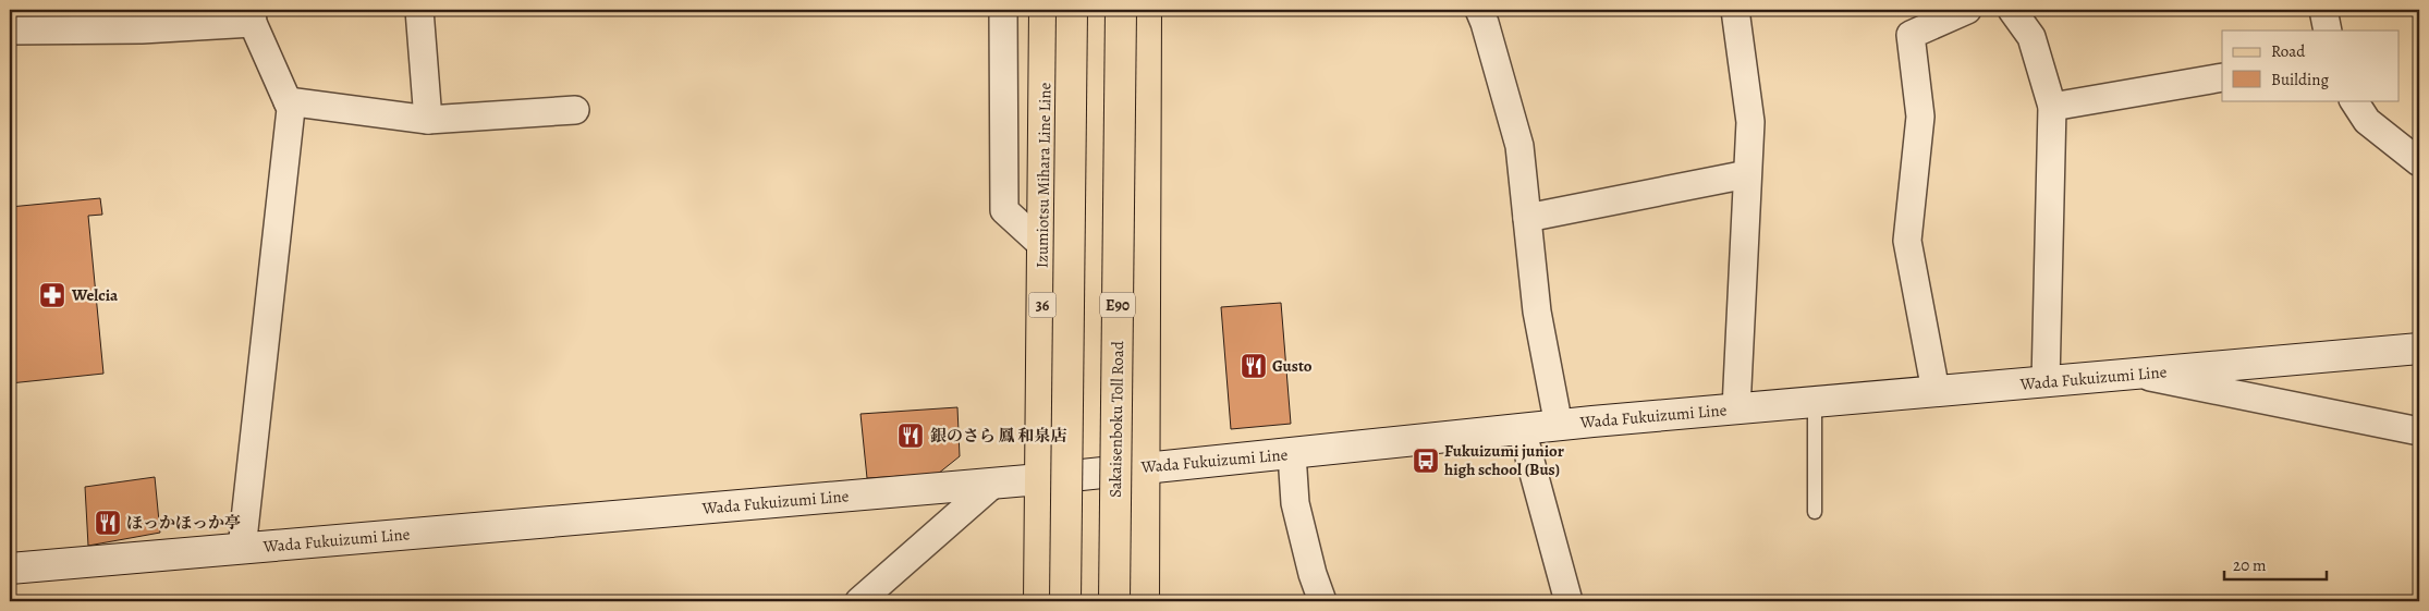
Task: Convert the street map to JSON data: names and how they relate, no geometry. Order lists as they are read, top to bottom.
{
  "streets": {
    "main road": [
      "Izumiotsu Mihara Line Line",
      "36",
      "E90",
      "Wada Fukuizumi Line",
      "Sakaisenboku Toll Road"
    ]
  },
  "crossings": [
    ["Izumiotsu Mihara Line Line", "Wada Fukuizumi Line"]
  ],
  "places": {
    "pharmacy": ["Welcia"],
    "restaurant": ["Gusto", "銀のさら 鳳 和泉店", "ほっかほっか亭"],
    "bus stop": ["Fukuizumi junior high school (Bus)"]
  },
  "legend": ["Road", "Building"],
  "scale_bar": "20 m"
}
